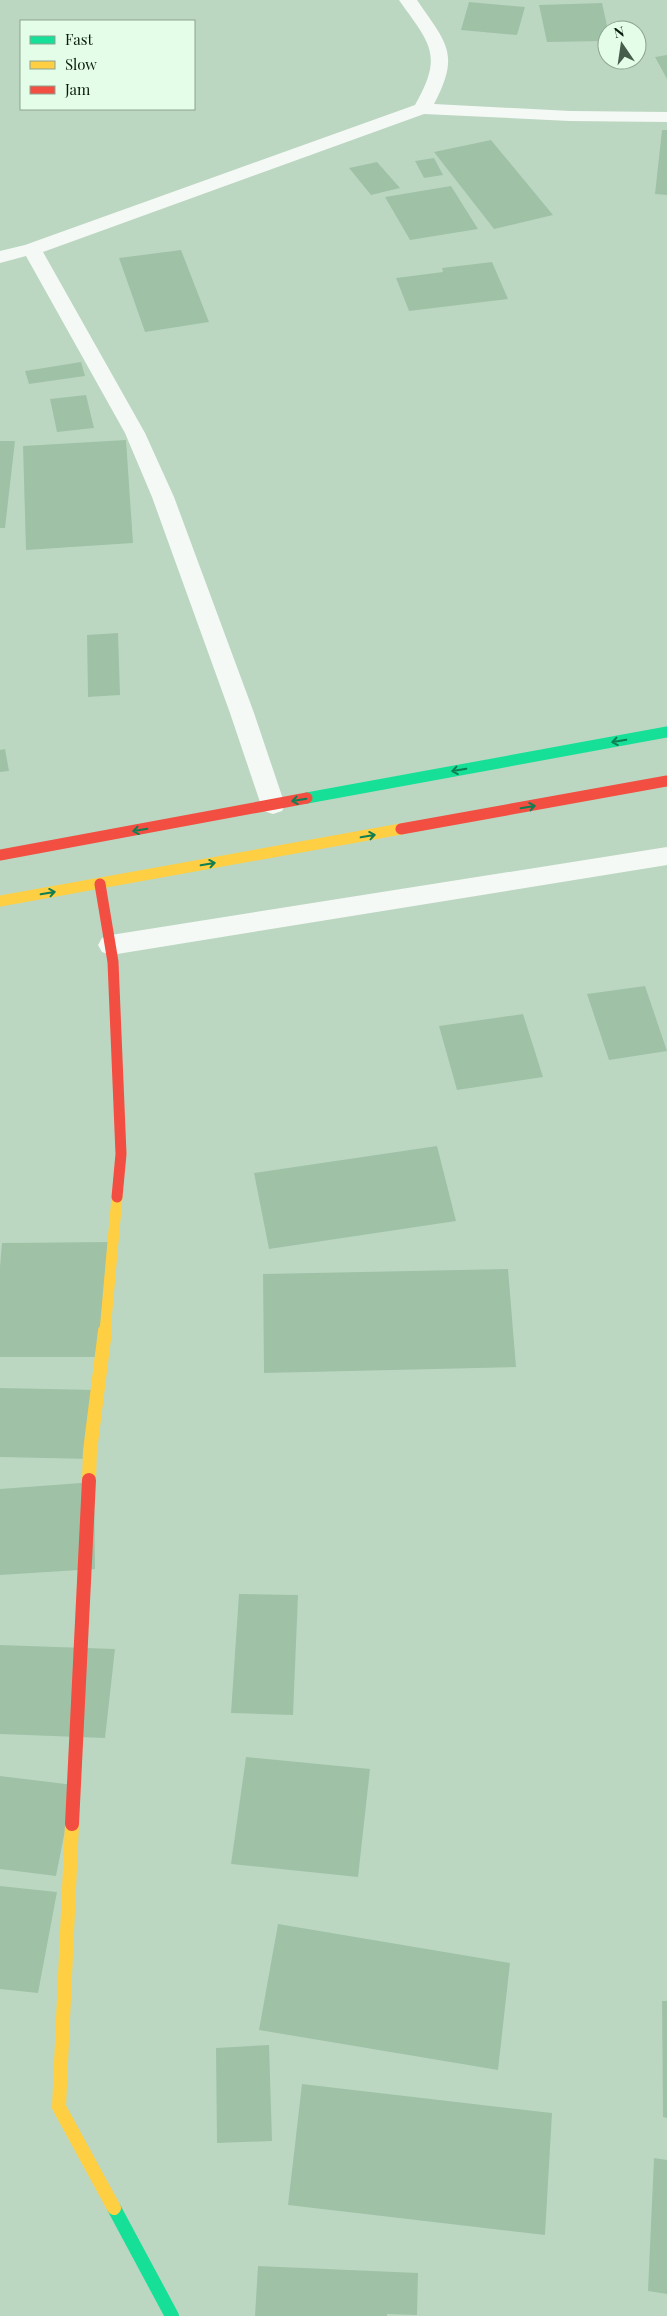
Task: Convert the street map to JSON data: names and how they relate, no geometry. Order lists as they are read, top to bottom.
{
  "legend": ["Fast", "Slow", "Jam"],
  "north": "top"
}
